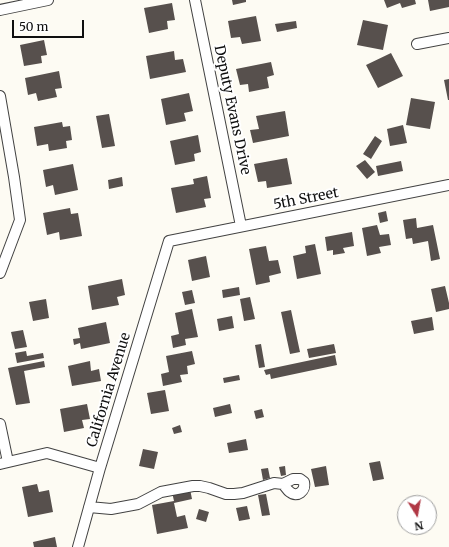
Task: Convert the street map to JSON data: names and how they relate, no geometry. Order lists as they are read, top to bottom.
{
  "streets": {
    "street": ["Deputy Evans Drive", "5th Street", "California Avenue"]
  },
  "crossings": [
    ["Deputy Evans Drive", "5th Street"],
    ["5th Street", "California Avenue"]
  ],
  "scale_bar": "50 m",
  "north": "bottom"
}
